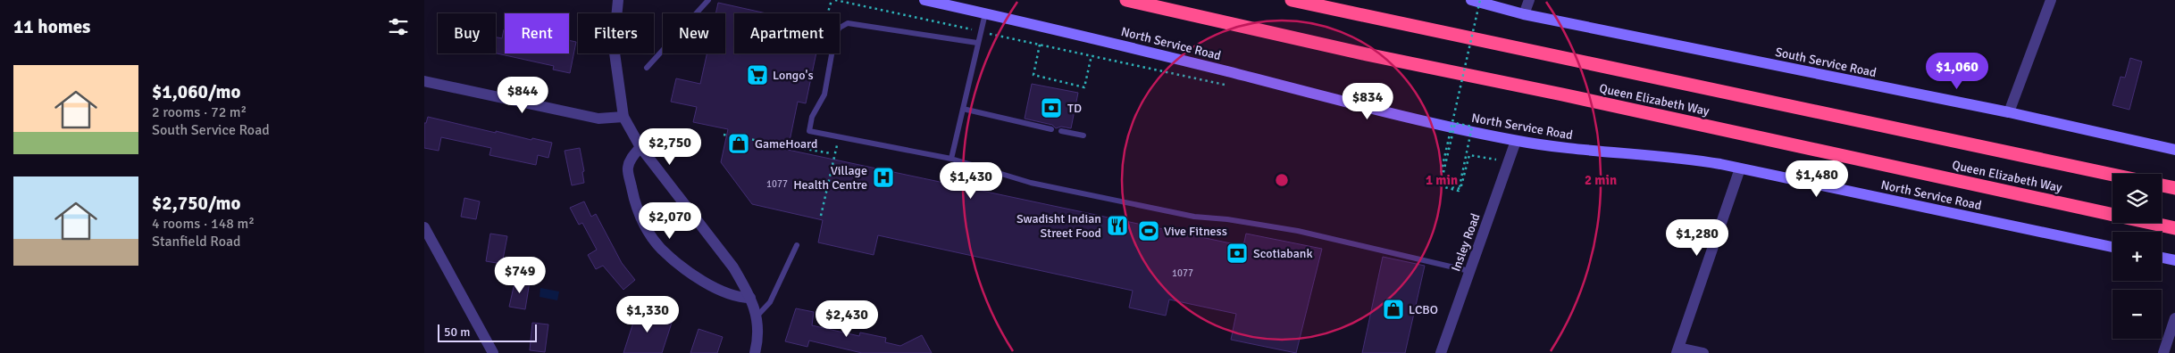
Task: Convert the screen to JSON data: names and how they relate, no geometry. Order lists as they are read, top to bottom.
{
  "streets": {
    "highway": ["Queen Elizabeth Way"],
    "main road": ["North Service Road", "South Service Road"],
    "street": ["Insley Road"]
  },
  "crossings": [
    ["North Service Road", "Insley Road"]
  ],
  "places": {
    "supermarket": ["Longo's"],
    "bank": ["TD", "Scotiabank"],
    "shop": ["GameHoard", "LCBO"],
    "hospital": ["Village Health Centre"],
    "restaurant": ["Swadisht Indian Street Food"],
    "sports": ["Vive Fitness"]
  },
  "house_numbers": ["1077", "1077"],
  "scale_bar": "50 m",
  "page": {
    "heading": "11 homes",
    "chip": [
      "Buy",
      "Rent",
      "Filters",
      "New",
      "Apartment"
    ],
    "price": [
      "$1,060",
      "$844",
      "$834",
      "$2,750",
      "$1,480",
      "$1,430",
      "$2,070",
      "$1,280",
      "$749",
      "$1,330",
      "$2,430"
    ],
    "list": [
      {
        "name": "$1,060/mo",
        "note": "2 rooms · 72 m² · South Service Road"
      },
      {
        "name": "$2,750/mo",
        "note": "4 rooms · 148 m² · Stanfield Road"
      }
    ],
    "map_buttons": ["+", "−"],
    "scale": "50 m"
  },
  "rings": ["1 min", "2 min"]
}
